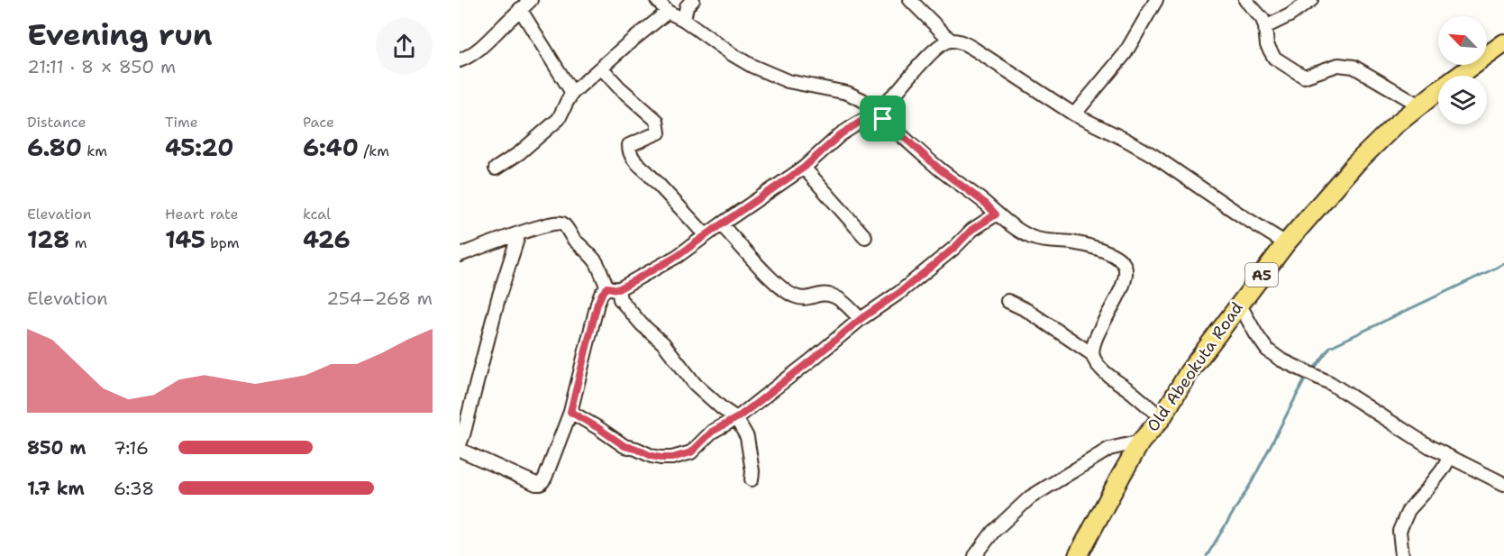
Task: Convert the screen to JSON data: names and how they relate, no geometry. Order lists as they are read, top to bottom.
{
  "streets": {
    "highway": ["A5", "Old Abeokuta Road"]
  },
  "north": "top left",
  "page": {
    "heading": ["Evening run", "21:11 · 8 × 850 m"],
    "stats": [
      ["Distance", "6.80 km"],
      ["Time", "45:20"],
      ["Pace", "6:40 /km"],
      ["Elevation", "128 m"],
      ["Heart rate", "145 bpm"],
      ["kcal", "426"]
    ],
    "chart": ["Elevation", "254–268 m"],
    "list": [
      {
        "name": "850 m",
        "note": "7:16"
      },
      {
        "name": "1.7 km",
        "note": "6:38"
      }
    ]
  }
}
